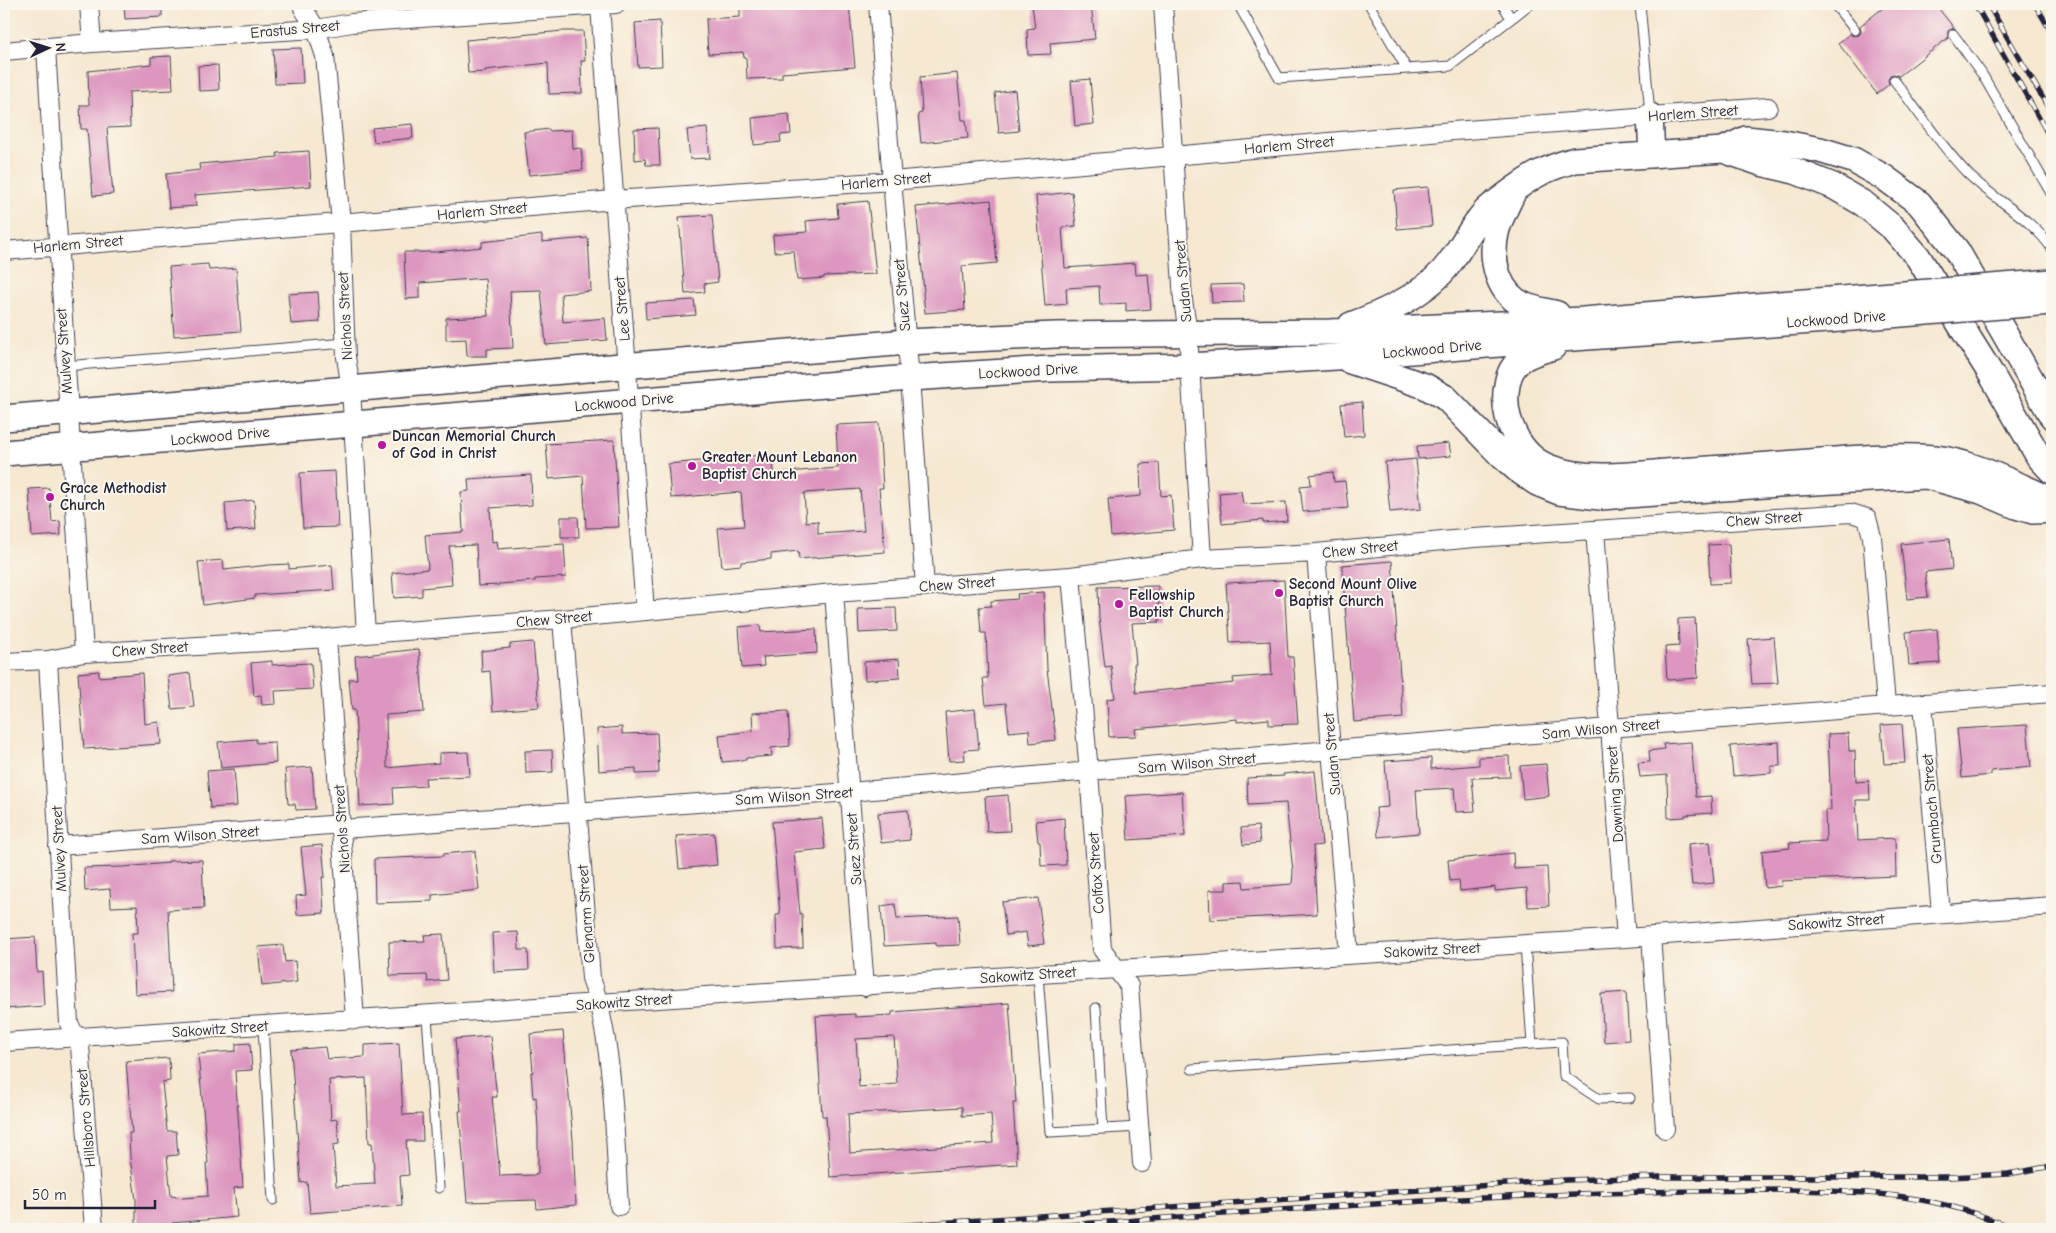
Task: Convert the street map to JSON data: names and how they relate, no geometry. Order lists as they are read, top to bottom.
{
  "streets": {
    "main road": ["Lockwood Drive"],
    "street": [
      "Erastus Street",
      "Harlem Street",
      "Sudan Street",
      "Suez Street",
      "Lee Street",
      "Nichols Street",
      "Mulvey Street",
      "Chew Street",
      "Sam Wilson Street",
      "Downing Street",
      "Grumbach Street",
      "Colfax Street",
      "Glenarm Street",
      "Sakowitz Street",
      "Hillsboro Street"
    ]
  },
  "crossings": [
    ["Erastus Street", "Lee Street"],
    ["Erastus Street", "Nichols Street"],
    ["Erastus Street", "Mulvey Street"],
    ["Harlem Street", "Sudan Street"],
    ["Harlem Street", "Suez Street"],
    ["Harlem Street", "Lee Street"],
    ["Harlem Street", "Nichols Street"],
    ["Harlem Street", "Mulvey Street"],
    ["Sudan Street", "Lockwood Drive"],
    ["Sudan Street", "Chew Street"],
    ["Sudan Street", "Sam Wilson Street"],
    ["Sudan Street", "Sakowitz Street"],
    ["Suez Street", "Lockwood Drive"],
    ["Suez Street", "Chew Street"],
    ["Suez Street", "Sam Wilson Street"],
    ["Suez Street", "Sakowitz Street"],
    ["Lee Street", "Lockwood Drive"],
    ["Lee Street", "Chew Street"],
    ["Nichols Street", "Lockwood Drive"],
    ["Nichols Street", "Chew Street"],
    ["Nichols Street", "Sam Wilson Street"],
    ["Nichols Street", "Sakowitz Street"],
    ["Lockwood Drive", "Mulvey Street"],
    ["Mulvey Street", "Chew Street"],
    ["Mulvey Street", "Sam Wilson Street"],
    ["Mulvey Street", "Sakowitz Street"],
    ["Mulvey Street", "Hillsboro Street"],
    ["Chew Street", "Sam Wilson Street"],
    ["Chew Street", "Downing Street"],
    ["Chew Street", "Colfax Street"],
    ["Chew Street", "Glenarm Street"],
    ["Sam Wilson Street", "Downing Street"],
    ["Sam Wilson Street", "Grumbach Street"],
    ["Sam Wilson Street", "Colfax Street"],
    ["Sam Wilson Street", "Glenarm Street"],
    ["Downing Street", "Sakowitz Street"],
    ["Grumbach Street", "Sakowitz Street"],
    ["Colfax Street", "Sakowitz Street"],
    ["Glenarm Street", "Sakowitz Street"],
    ["Sakowitz Street", "Hillsboro Street"]
  ],
  "places": [
    "Duncan Memorial Church of God in Christ",
    "Greater Mount Lebanon Baptist Church",
    "Grace Methodist Church",
    "Second Mount Olive Baptist Church",
    "Fellowship Baptist Church"
  ],
  "scale_bar": "50 m",
  "north": "right"
}
